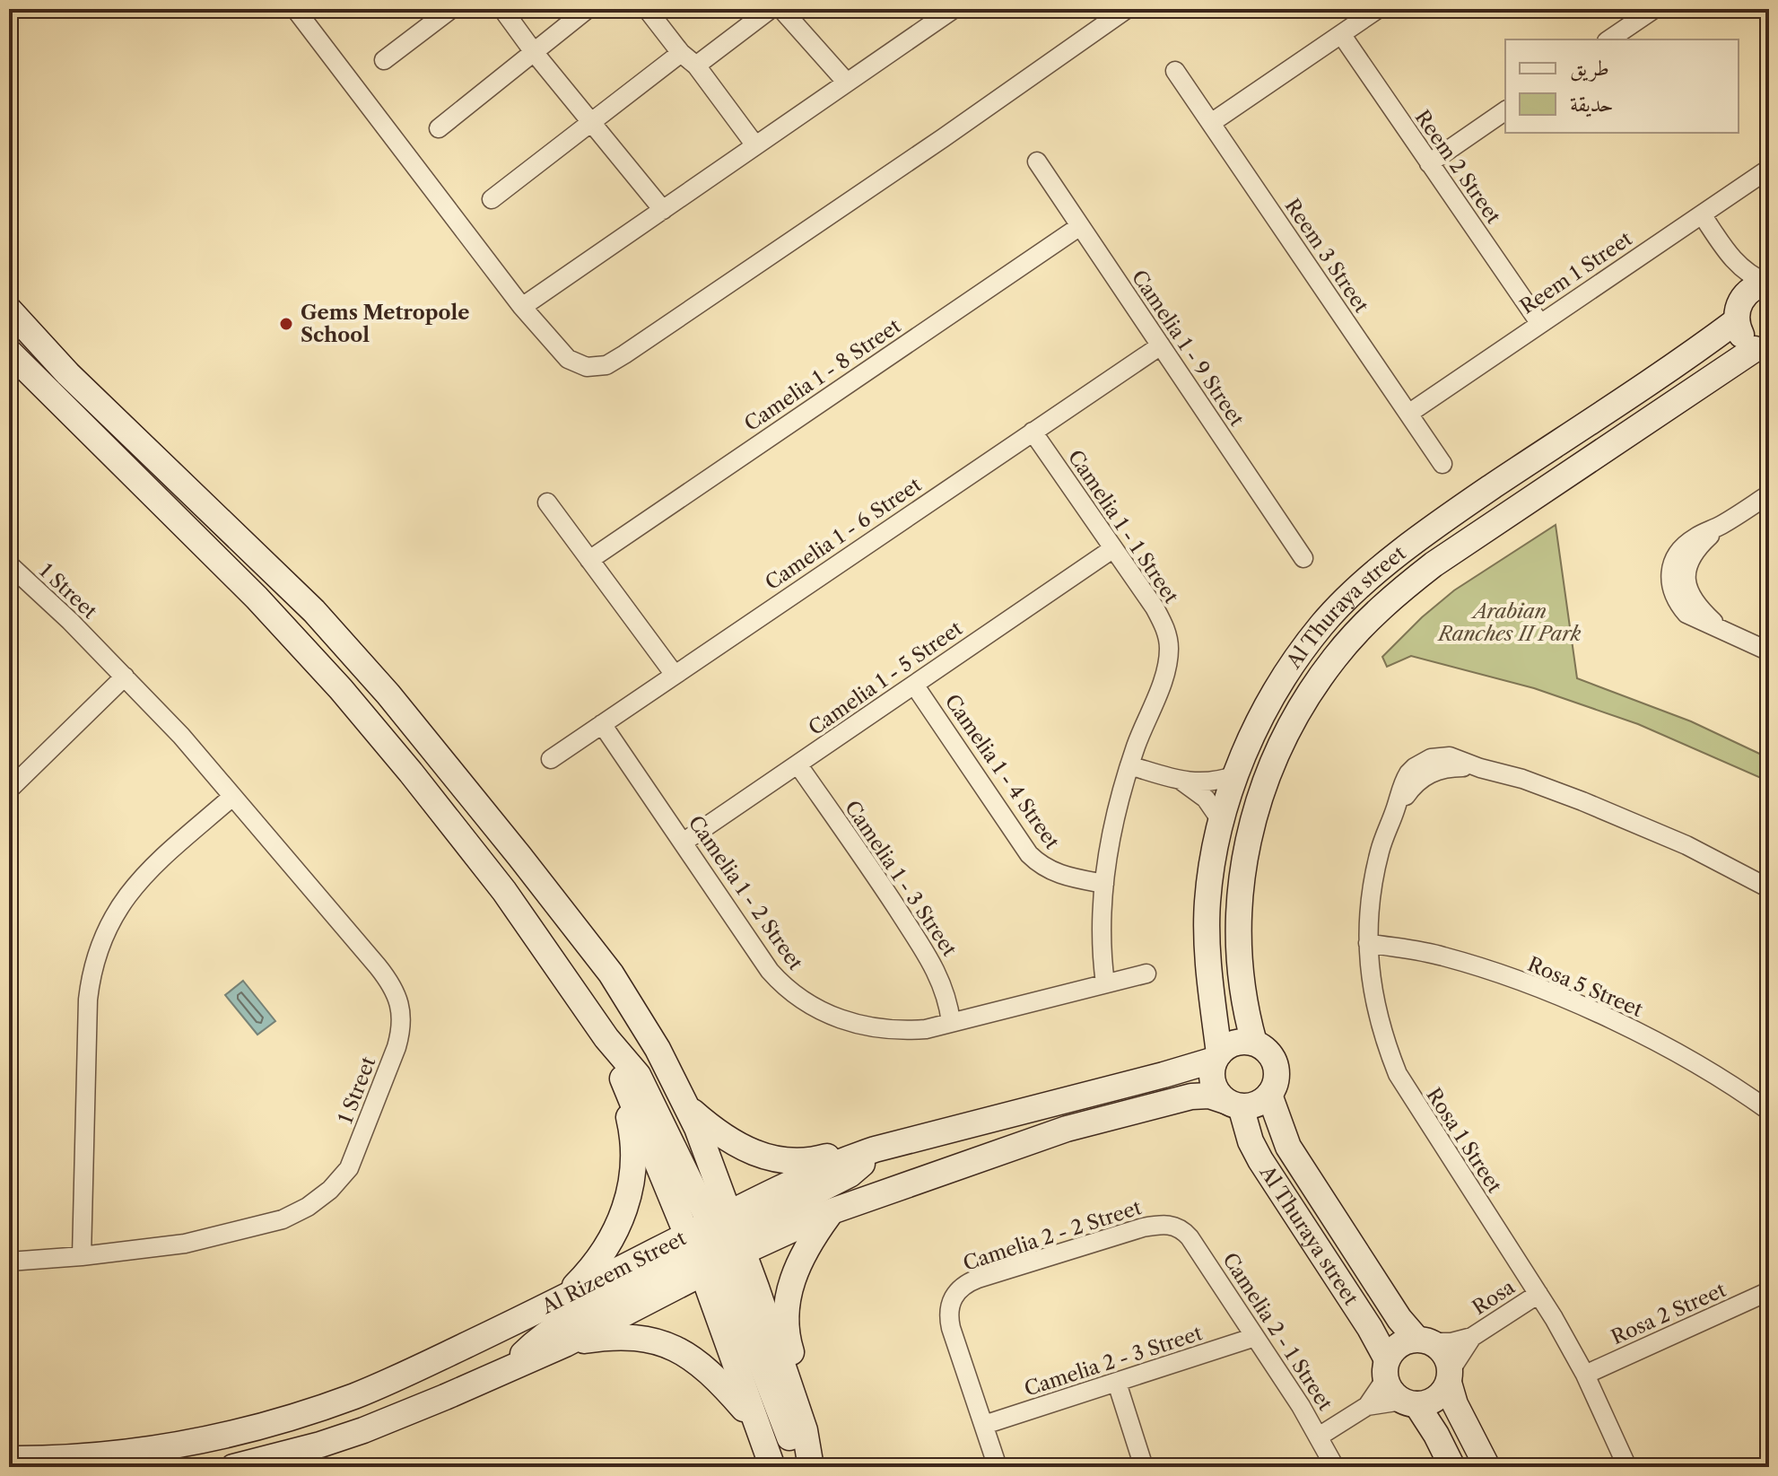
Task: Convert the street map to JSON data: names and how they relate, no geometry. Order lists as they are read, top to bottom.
{
  "streets": {
    "street": [
      "Reem 2 Street",
      "Reem 3 Street",
      "Reem 1 Street",
      "Camelia 1 - 9 Street",
      "Camelia 1 - 8 Street",
      "Camelia 1 - 1 Street",
      "Camelia 1 - 6 Street",
      "1 Street",
      "Al Thuraya street",
      "Camelia 1 - 5 Street",
      "Camelia 1 - 4 Street",
      "Camelia 1 - 3 Street",
      "Camelia 1 - 2 Street",
      "Rosa 5 Street",
      "Rosa 1 Street",
      "Camelia 2 - 2 Street",
      "Al Rizeem Street",
      "Rosa",
      "Rosa 2 Street",
      "Camelia 2 - 1 Street",
      "Camelia 2 - 3 Street"
    ]
  },
  "crossings": [
    ["Reem 2 Street", "Reem 1 Street"],
    ["Reem 3 Street", "Reem 1 Street"],
    ["Camelia 1 - 9 Street", "Camelia 1 - 8 Street"],
    ["Camelia 1 - 9 Street", "Camelia 1 - 6 Street"],
    ["Camelia 1 - 1 Street", "Camelia 1 - 6 Street"],
    ["Camelia 1 - 1 Street", "Camelia 1 - 5 Street"],
    ["Camelia 1 - 1 Street", "Camelia 1 - 4 Street"],
    ["Camelia 1 - 1 Street", "Camelia 1 - 2 Street"],
    ["Camelia 1 - 6 Street", "Camelia 1 - 2 Street"],
    ["Al Thuraya street", "Al Rizeem Street"],
    ["Al Thuraya street", "Rosa"],
    ["Camelia 1 - 5 Street", "Camelia 1 - 4 Street"],
    ["Camelia 1 - 5 Street", "Camelia 1 - 3 Street"],
    ["Camelia 1 - 5 Street", "Camelia 1 - 2 Street"],
    ["Camelia 1 - 3 Street", "Camelia 1 - 2 Street"],
    ["Rosa 5 Street", "Rosa 1 Street"],
    ["Rosa 1 Street", "Rosa"],
    ["Rosa 1 Street", "Rosa 2 Street"],
    ["Camelia 2 - 2 Street", "Camelia 2 - 1 Street"],
    ["Camelia 2 - 2 Street", "Camelia 2 - 3 Street"],
    ["Camelia 2 - 1 Street", "Camelia 2 - 3 Street"]
  ],
  "parks": ["Arabian Ranches II Park"],
  "places": ["Gems Metropole School"],
  "legend": ["طريق", "حديقة"]
}
